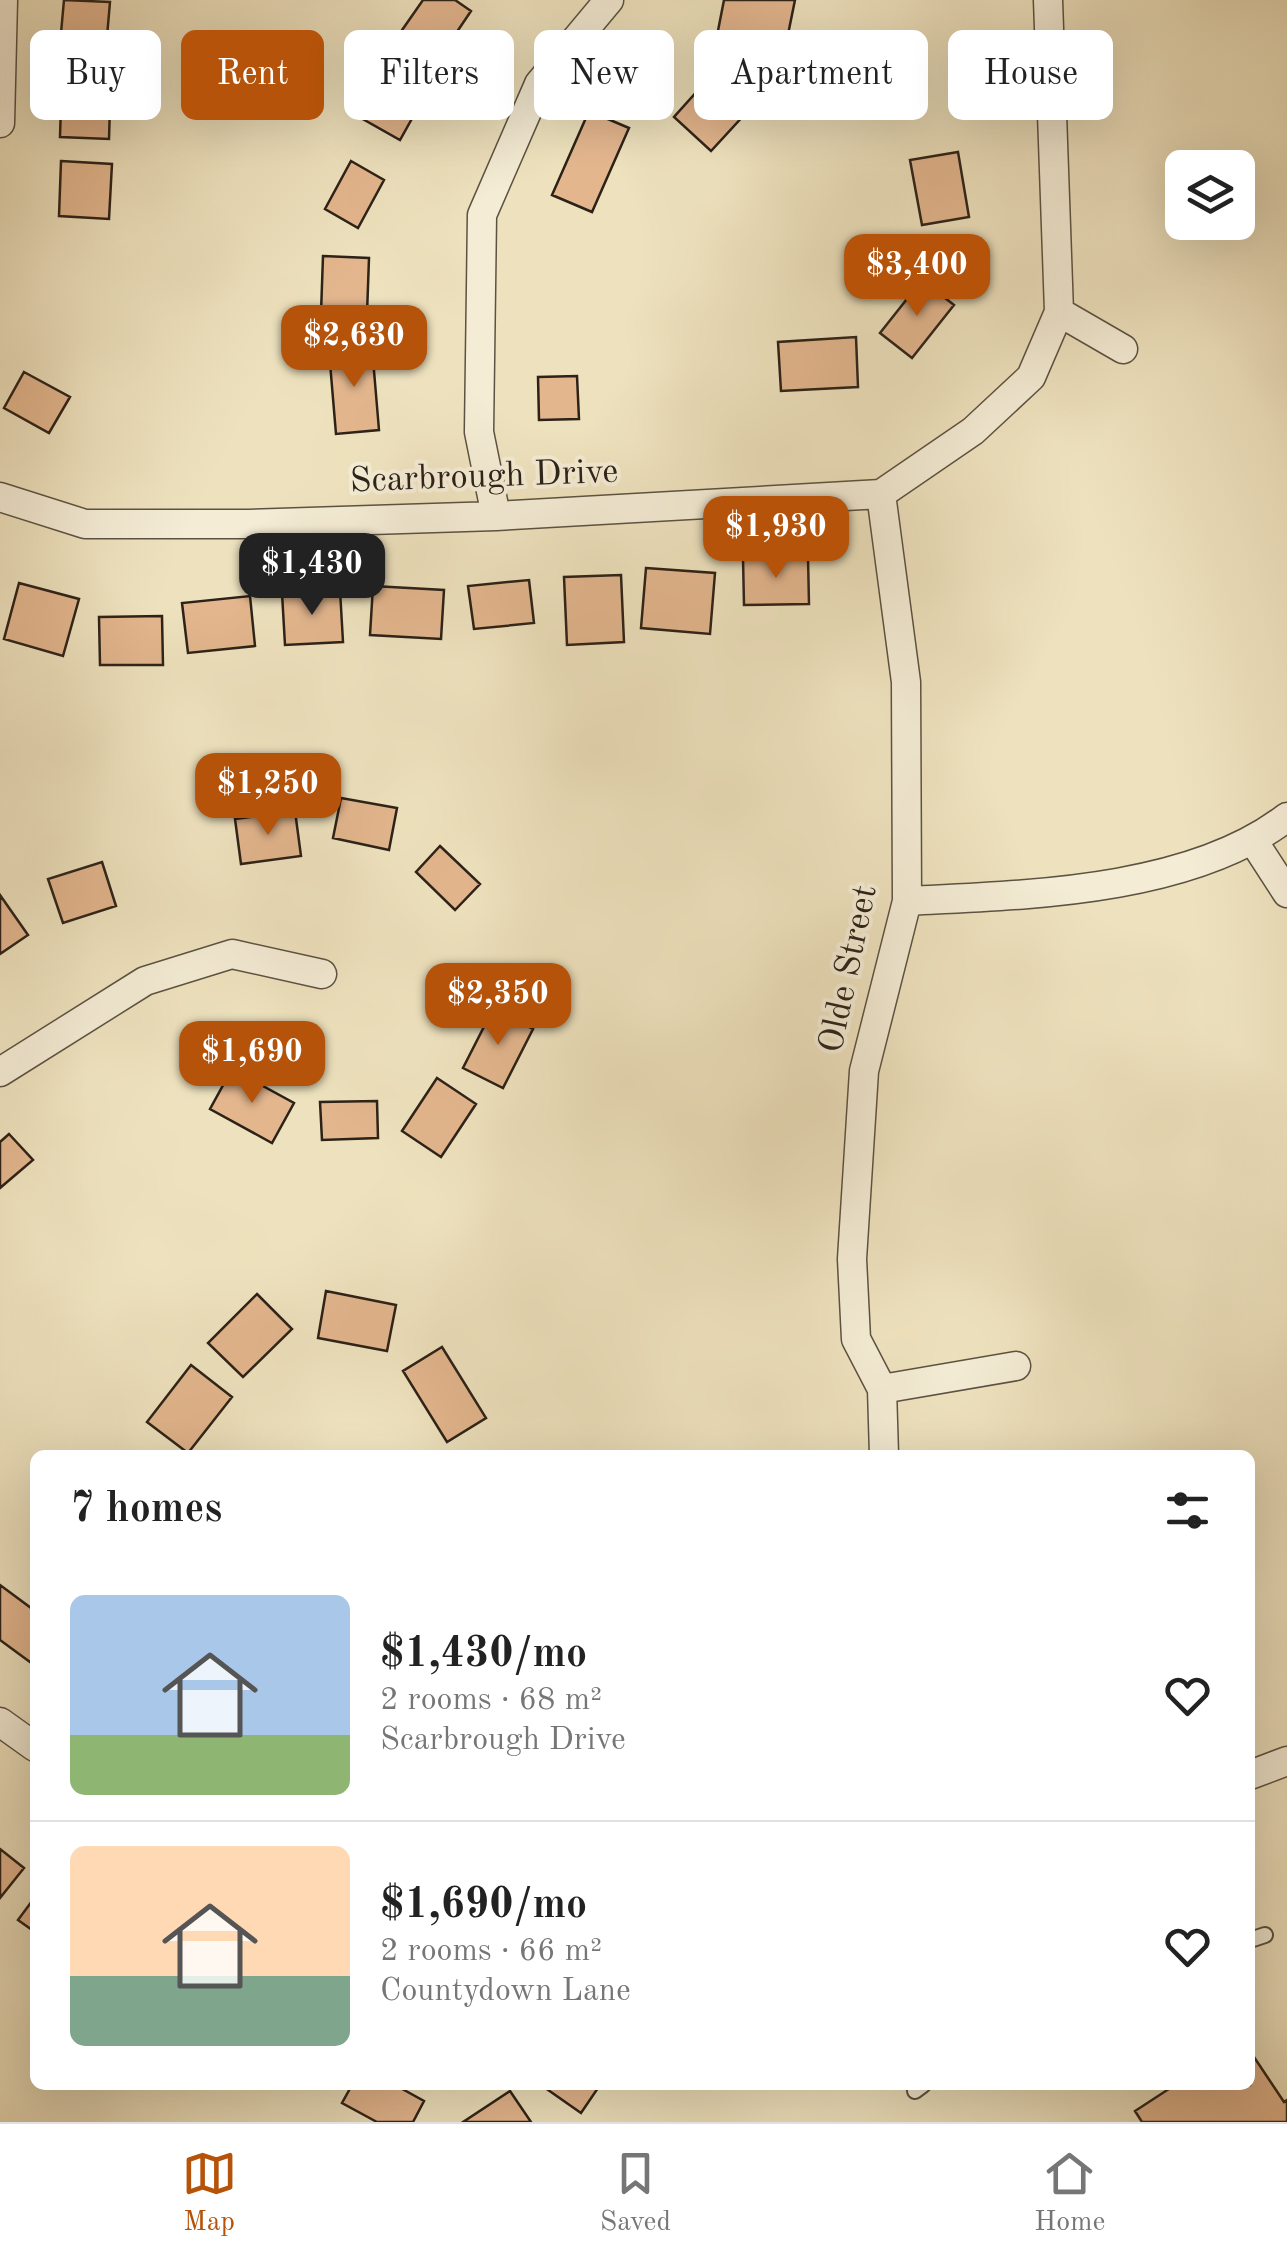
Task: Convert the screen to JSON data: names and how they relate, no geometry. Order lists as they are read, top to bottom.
{
  "streets": {
    "street": ["Scarbrough Drive", "Olde Street"]
  },
  "crossings": [
    ["Scarbrough Drive", "Olde Street"]
  ],
  "page": {
    "chip": [
      "Buy",
      "Rent",
      "Filters",
      "New",
      "Apartment",
      "House"
    ],
    "price": [
      "$3,400",
      "$2,630",
      "$1,930",
      "$1,430",
      "$1,250",
      "$2,350",
      "$1,690"
    ],
    "heading": "7 homes",
    "list": [
      {
        "name": "$1,430/mo",
        "note": "2 rooms · 68 m² · Scarbrough Drive"
      },
      {
        "name": "$1,690/mo",
        "note": "2 rooms · 66 m² · Countydown Lane"
      }
    ],
    "tabs": ["Map", "Saved", "Home"]
  }
}
